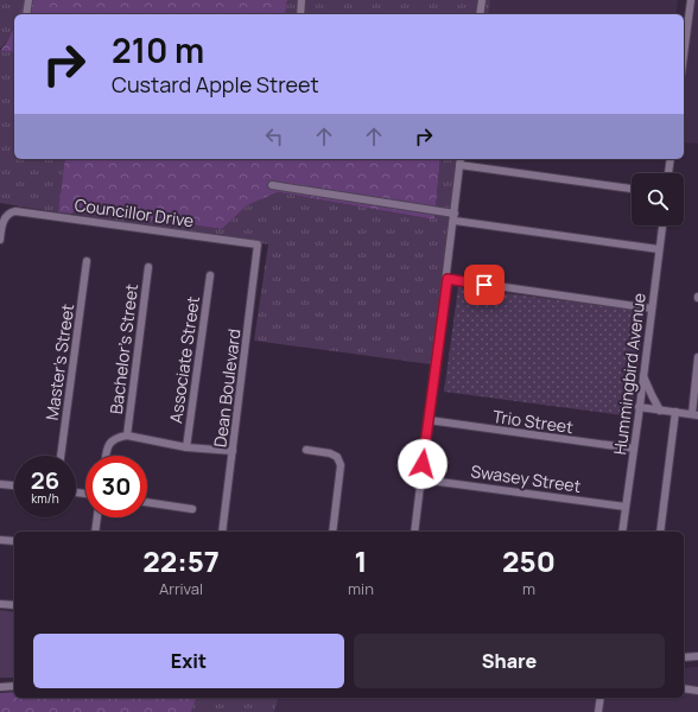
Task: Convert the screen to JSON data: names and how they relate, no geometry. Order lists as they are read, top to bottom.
{
  "streets": {
    "street": [
      "Councillor Drive",
      "Bachelor's Street",
      "Associate Street",
      "Master's Street",
      "Hummingbird Avenue",
      "Dean Boulevard",
      "Trio Street",
      "Swasey Street"
    ]
  },
  "crossings": [
    ["Councillor Drive", "Dean Boulevard"],
    ["Hummingbird Avenue", "Trio Street"],
    ["Hummingbird Avenue", "Swasey Street"]
  ],
  "page": {
    "turn": ["210 m", "Custard Apple Street"],
    "speed": "26 km/h",
    "limit": "30",
    "eta": [
      "22:57",
      "Arrival",
      "1",
      "min",
      "250",
      "m"
    ],
    "buttons": ["Exit", "Share"]
  }
}
